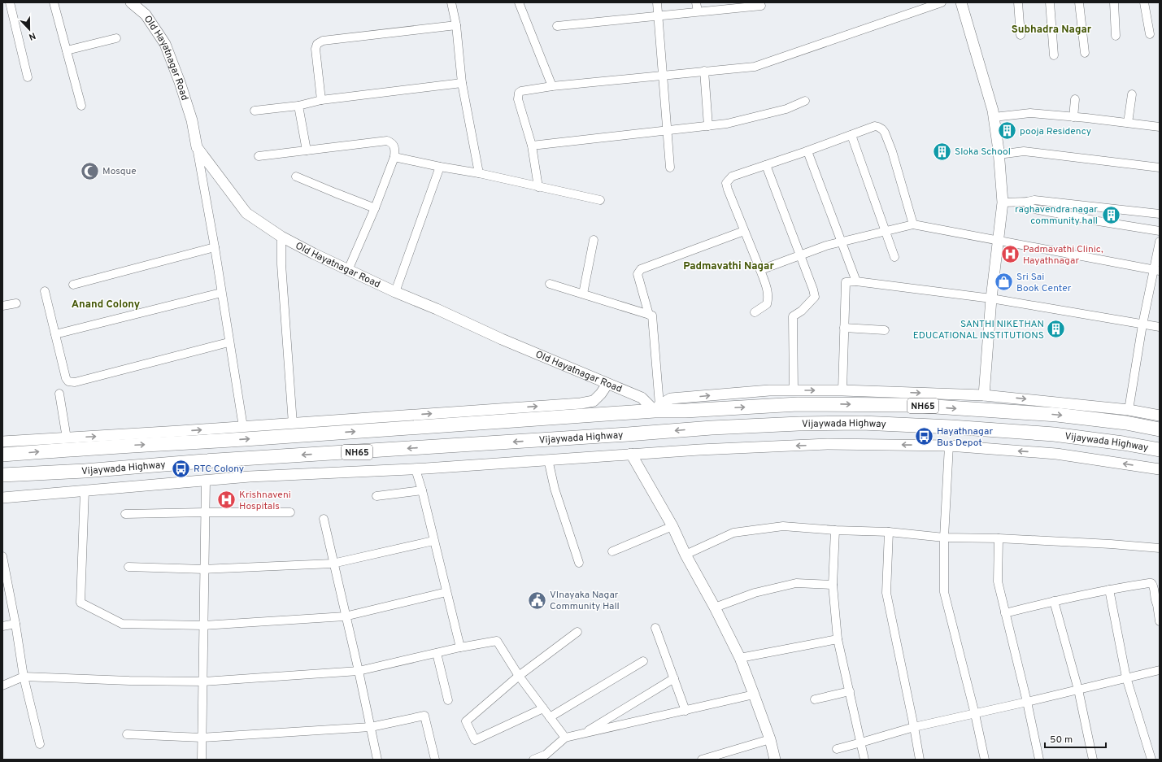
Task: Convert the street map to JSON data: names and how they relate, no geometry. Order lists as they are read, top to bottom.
{
  "streets": {
    "highway": ["NH65", "Vijaywada Highway"],
    "street": ["Old Hayatnagar Road"]
  },
  "crossings": [
    ["Old Hayatnagar Road", "Vijaywada Highway"]
  ],
  "districts": ["Subhadra Nagar", "Padmavathi Nagar", "Anand Colony"],
  "places": {
    "building": [
      "pooja Residency",
      "Sloka School",
      "raghavendra nagar community hall",
      "SANTHI NIKETHAN EDUCATIONAL INSTITUTIONS"
    ],
    "mosque": ["Mosque"],
    "hospital": ["Padmavathi Clinic, Hayathnagar", "Krishnaveni Hospitals"],
    "shop": ["Sri Sai Book Center"],
    "bus stop": ["Hayathnagar Bus Depot", "RTC Colony"],
    "public building": ["VInayaka Nagar Community Hall"]
  },
  "scale_bar": "50 m",
  "north": "bottom"
}
